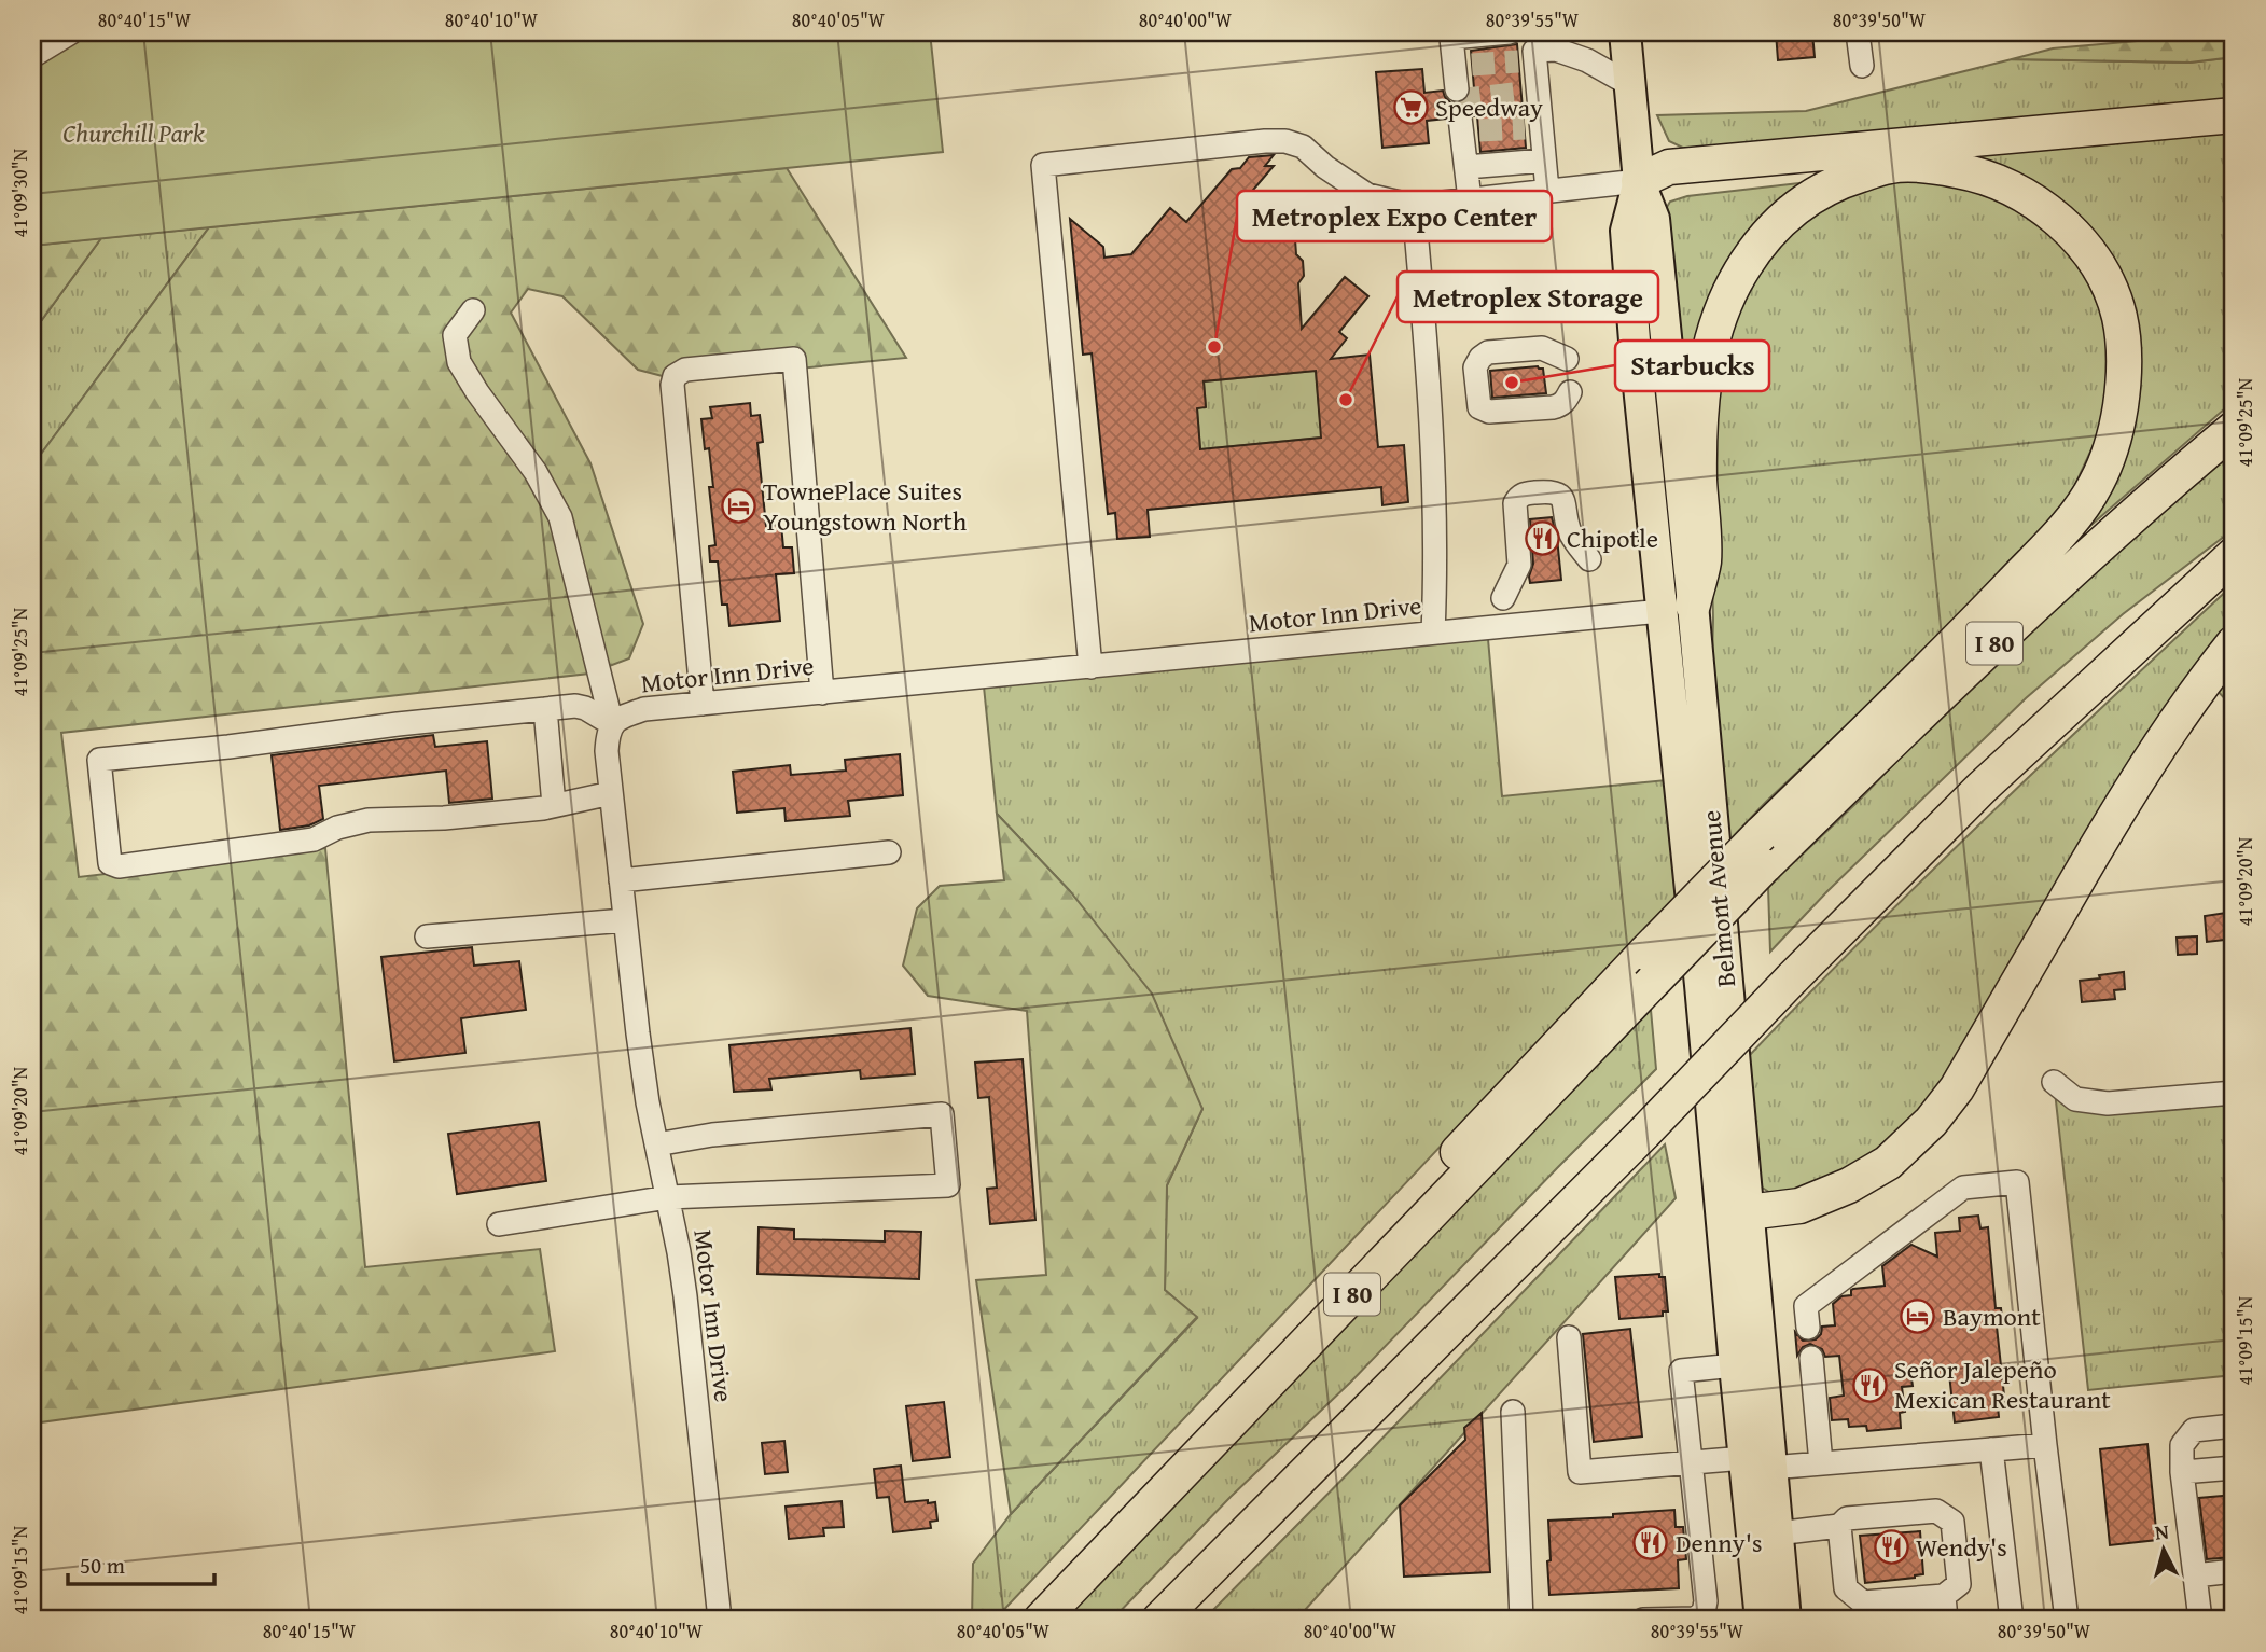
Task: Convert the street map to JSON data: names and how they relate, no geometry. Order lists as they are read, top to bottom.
{
  "streets": {
    "highway": ["I 80"],
    "main road": ["Belmont Avenue"],
    "street": ["Motor Inn Drive"]
  },
  "crossings": [
    ["Motor Inn Drive", "Belmont Avenue"]
  ],
  "parks": ["Churchill Park"],
  "places": {
    "supermarket": ["Speedway"],
    "other": ["Metroplex Expo Center", "Starbucks", "Metroplex Storage"],
    "hotel": ["TownePlace Suites Youngstown North", "Baymont"],
    "restaurant": [
      "Chipotle",
      "Señor Jalepeño Mexican Restaurant",
      "Denny's",
      "Wendy's"
    ]
  },
  "scale_bar": "50 m",
  "north": "top",
  "coordinates": [
    "80°40'15\"W",
    "80°40'10\"W",
    "80°40'05\"W",
    "80°40'00\"W",
    "80°39'55\"W",
    "80°39'50\"W",
    "41°09'30\"N",
    "41°09'25\"N",
    "41°09'20\"N",
    "41°09'15\"N"
  ]
}
